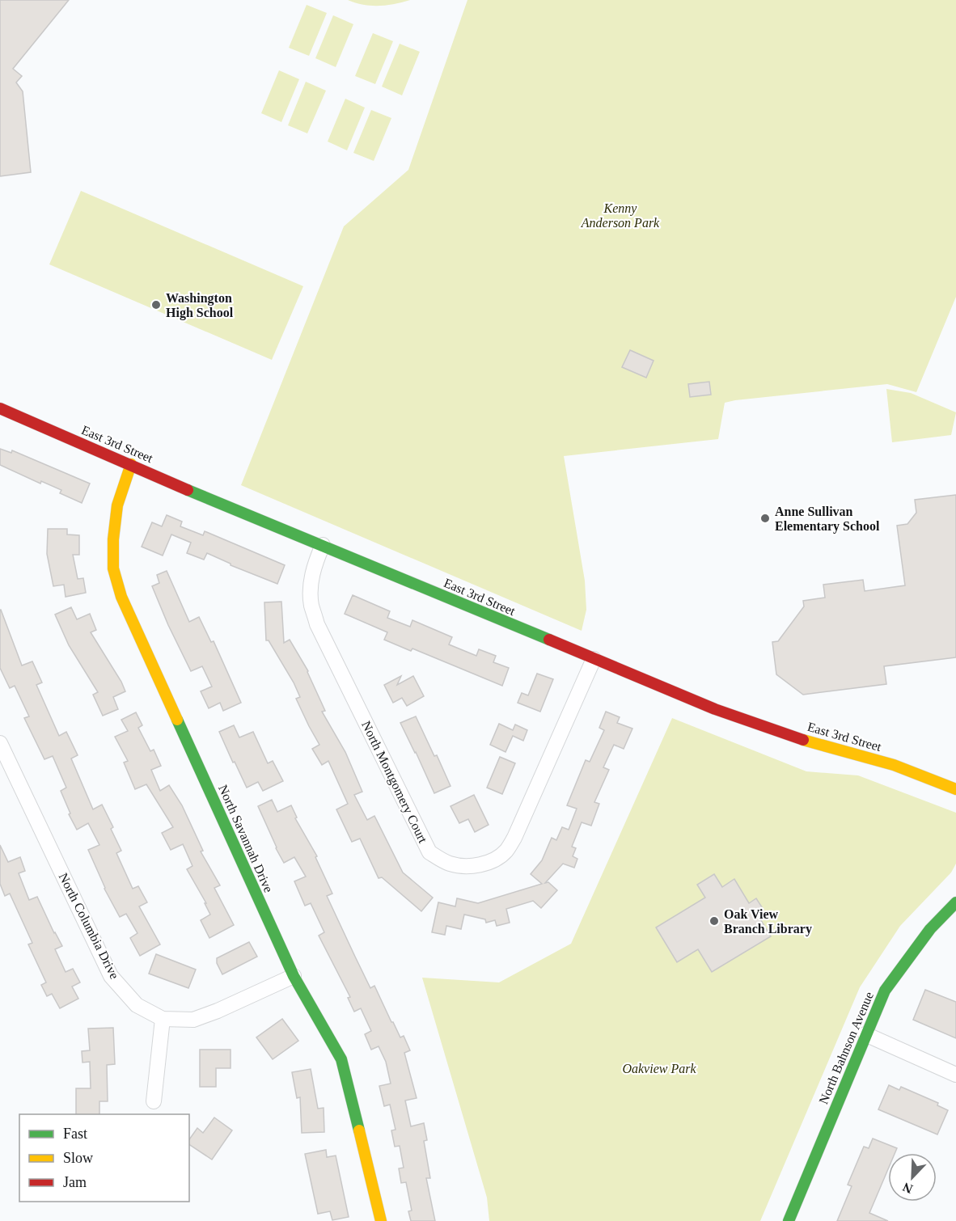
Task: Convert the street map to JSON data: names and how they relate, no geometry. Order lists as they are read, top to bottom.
{
  "streets": {
    "street": [
      "East 3rd Street",
      "North Montgomery Court",
      "North Savannah Drive",
      "North Columbia Drive",
      "North Bahnson Avenue"
    ]
  },
  "crossings": [
    ["East 3rd Street", "North Montgomery Court"],
    ["East 3rd Street", "North Savannah Drive"],
    ["North Savannah Drive", "North Columbia Drive"]
  ],
  "parks": ["Kenny Anderson Park", "Oakview Park"],
  "places": ["Washington High School", "Anne Sullivan Elementary School", "Oak View Branch Library"],
  "legend": ["Fast", "Slow", "Jam"],
  "north": "bottom left"
}
